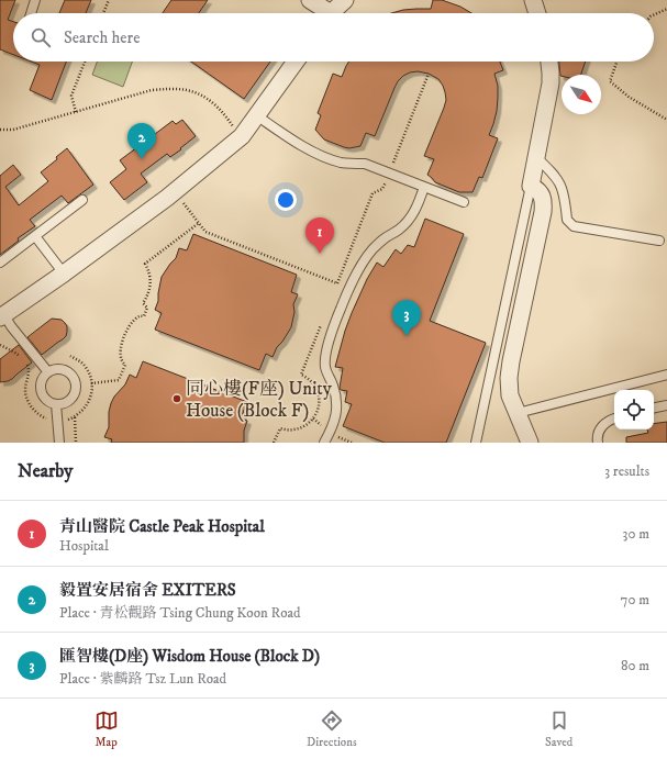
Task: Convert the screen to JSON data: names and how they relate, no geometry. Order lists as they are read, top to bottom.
{
  "places": ["同心樓(F座) Unity House (Block F)"],
  "north": "bottom right",
  "page": {
    "search": "Search here",
    "pins": ["2", "1", "3"],
    "heading": ["Nearby", "3 results"],
    "list": [
      {
        "mark": "1",
        "name": "青山醫院 Castle Peak Hospital",
        "note": "Hospital",
        "value": "30 m"
      },
      {
        "mark": "2",
        "name": "毅置安居宿舍 EXITERS",
        "note": "Place · 青松觀路 Tsing Chung Koon Road",
        "value": "70 m"
      },
      {
        "mark": "3",
        "name": "匯智樓(D座) Wisdom House (Block D)",
        "note": "Place · 紫麟路 Tsz Lun Road",
        "value": "80 m"
      }
    ],
    "nav": ["Map", "Directions", "Saved"]
  }
}
